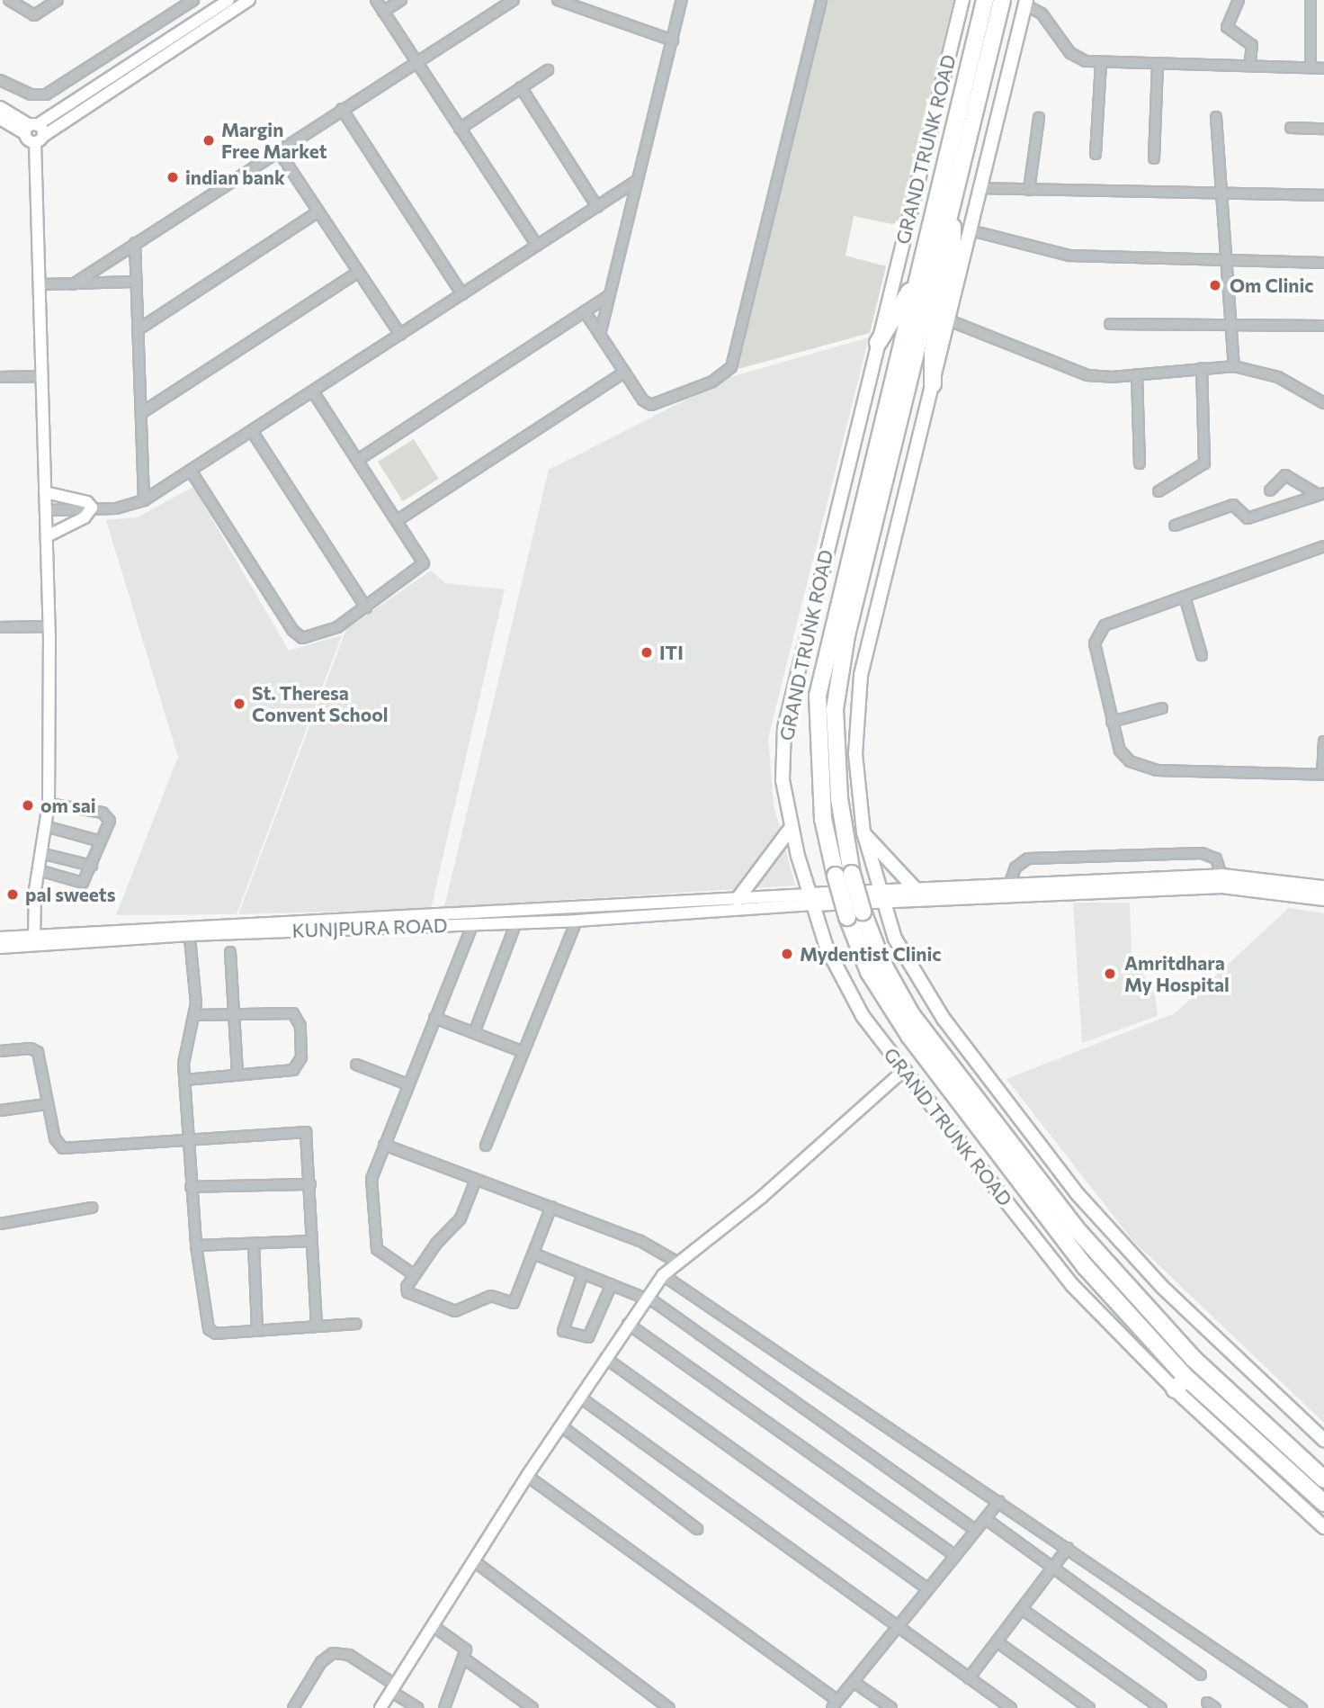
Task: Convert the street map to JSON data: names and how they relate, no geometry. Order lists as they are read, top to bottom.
{
  "streets": {
    "highway": ["GRAND TRUNK ROAD"],
    "street": ["KUNJPURA ROAD"]
  },
  "crossings": [
    ["GRAND TRUNK ROAD", "KUNJPURA ROAD"]
  ],
  "places": [
    "Margin Free Market",
    "indian bank",
    "Om Clinic",
    "ITI",
    "St. Theresa Convent School",
    "om sai",
    "pal sweets",
    "Mydentist Clinic",
    "Amritdhara My Hospital"
  ]
}
